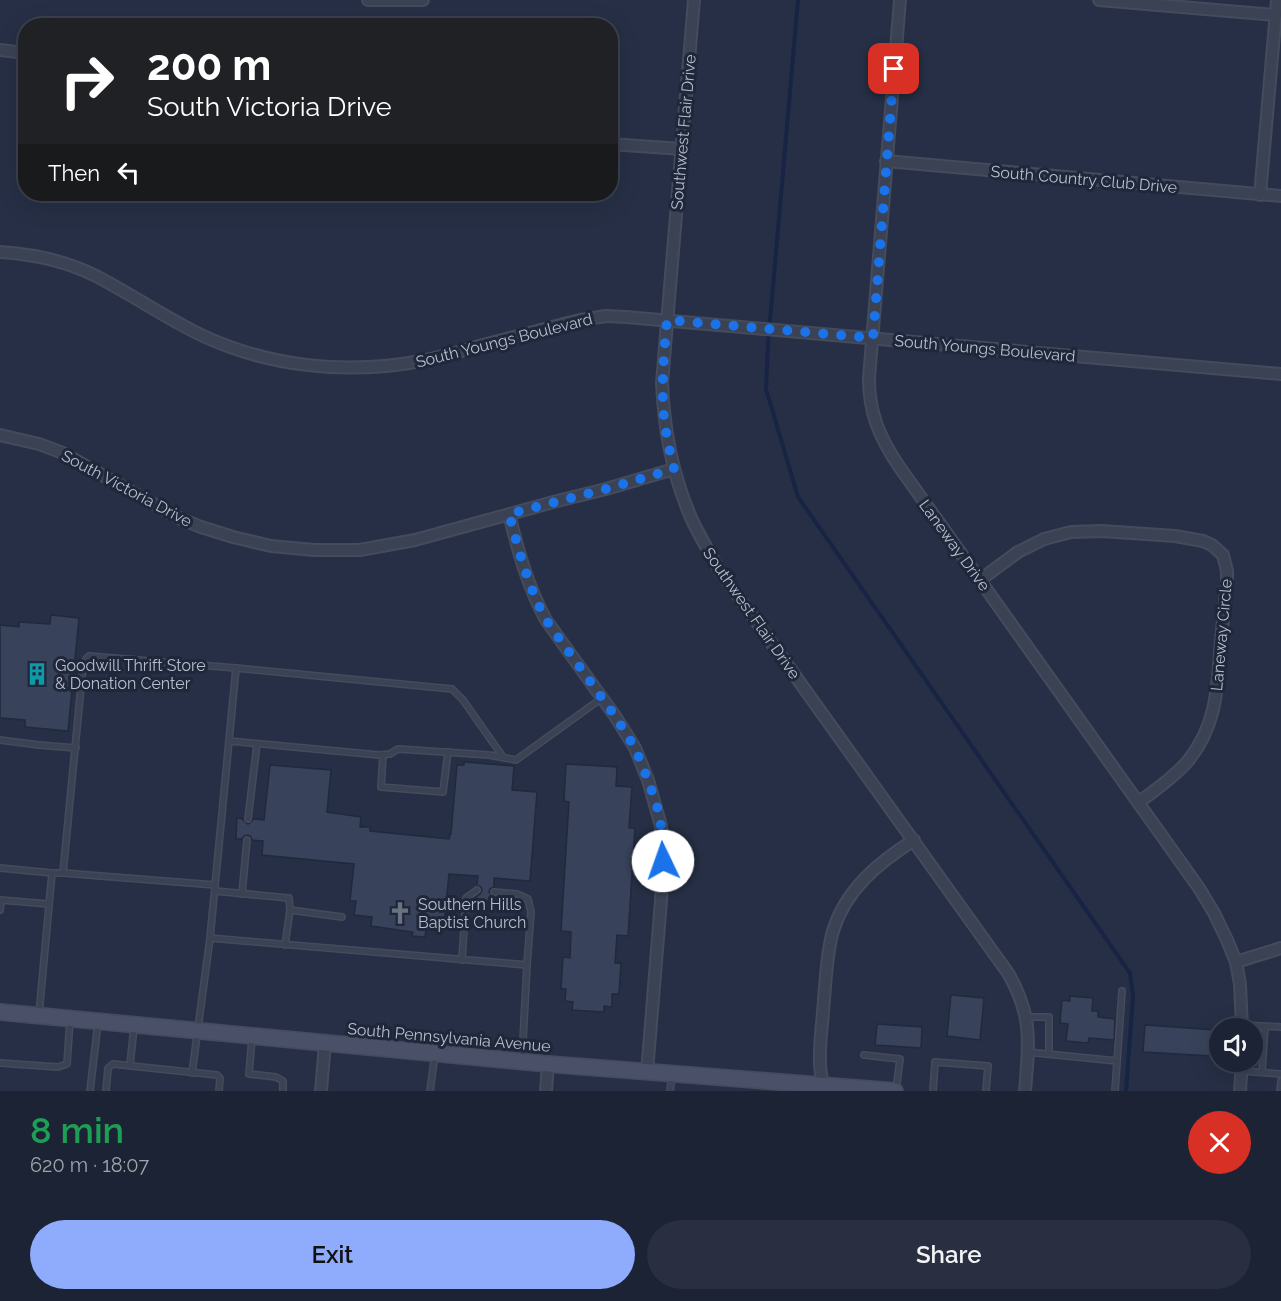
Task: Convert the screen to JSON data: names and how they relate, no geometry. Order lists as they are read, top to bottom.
{
  "streets": {
    "main road": ["South Pennsylvania Avenue"],
    "street": [
      "Southwest Flair Drive",
      "South Country Club Drive",
      "South Youngs Boulevard",
      "South Victoria Drive",
      "Laneway Drive",
      "Laneway Circle"
    ]
  },
  "crossings": [
    ["Southwest Flair Drive", "South Youngs Boulevard"],
    ["Southwest Flair Drive", "South Victoria Drive"],
    ["South Country Club Drive", "Laneway Drive"],
    ["South Youngs Boulevard", "Laneway Drive"],
    ["Laneway Drive", "Laneway Circle"]
  ],
  "places": {
    "building": ["Goodwill Thrift Store & Donation Center"],
    "church": ["Southern Hills Baptist Church"]
  },
  "page": {
    "turn": ["200 m", "South Victoria Drive"],
    "then": "Then",
    "heading": ["8 min", "620 m · 18:07"],
    "buttons": ["Exit", "Share"]
  }
}
